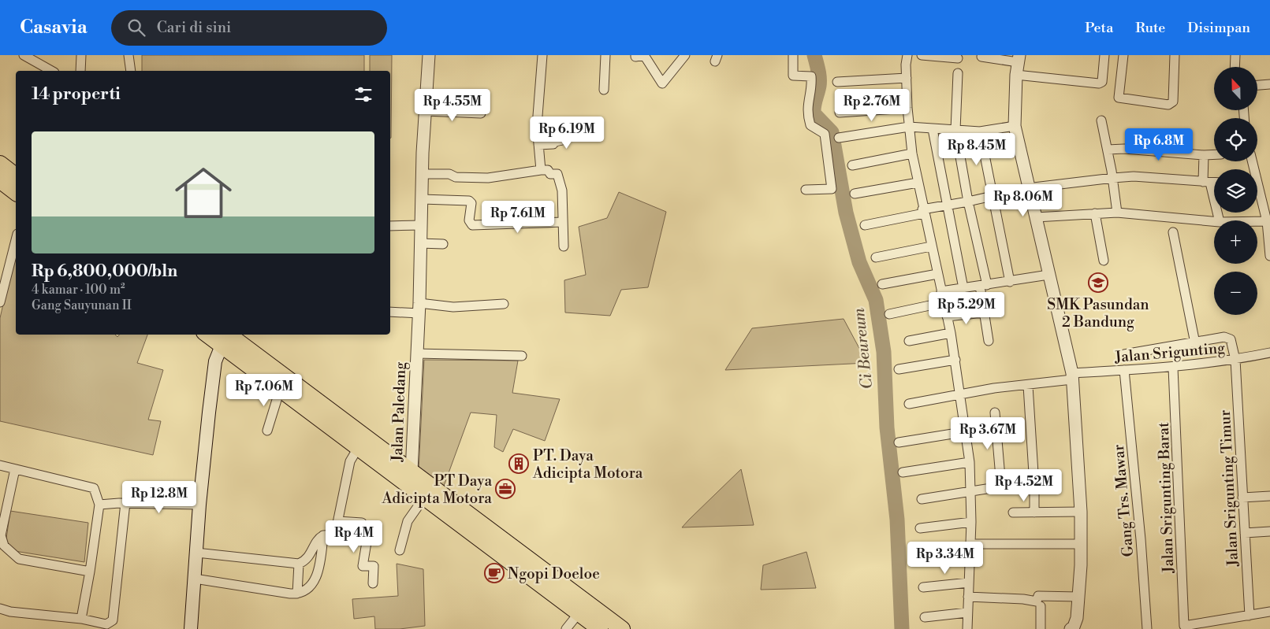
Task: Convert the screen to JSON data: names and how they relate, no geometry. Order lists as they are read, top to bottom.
{
  "streets": {
    "street": [
      "Jalan Srigunting",
      "Jalan Paledang",
      "Jalan Srigunting Timur",
      "Jalan Srigunting Barat",
      "Gang Trs. Mawar"
    ]
  },
  "crossings": [
    ["Jalan Srigunting", "Jalan Srigunting Timur"],
    ["Jalan Srigunting", "Jalan Srigunting Barat"],
    ["Jalan Srigunting", "Gang Trs. Mawar"]
  ],
  "water": ["Ci Beureum"],
  "places": {
    "school or university": ["SMK Pasundan 2 Bandung"],
    "building": ["PT. Daya Adicipta Motora"],
    "office": ["PT Daya Adicipta Motora"],
    "cafe": ["Ngopi Doeloe"]
  },
  "north": "top",
  "page": {
    "header": "Casavia",
    "search": "Cari di sini",
    "nav": ["Peta", "Rute", "Disimpan"],
    "map_buttons": ["+", "−"],
    "heading": "14 properti",
    "price": [
      "Rp 4.55M",
      "Rp 2.76M",
      "Rp 6.19M",
      "Rp 6.8M",
      "Rp 8.45M",
      "Rp 8.06M",
      "Rp 7.61M",
      "Rp 5.29M",
      "Rp 7.06M",
      "Rp 3.67M",
      "Rp 4.52M",
      "Rp 12.8M",
      "Rp 4M",
      "Rp 3.34M"
    ],
    "list": [
      {
        "name": "Rp 6,800,000/bln",
        "note": "4 kamar · 100 m² · Gang Sauyunan II"
      }
    ]
  }
}
